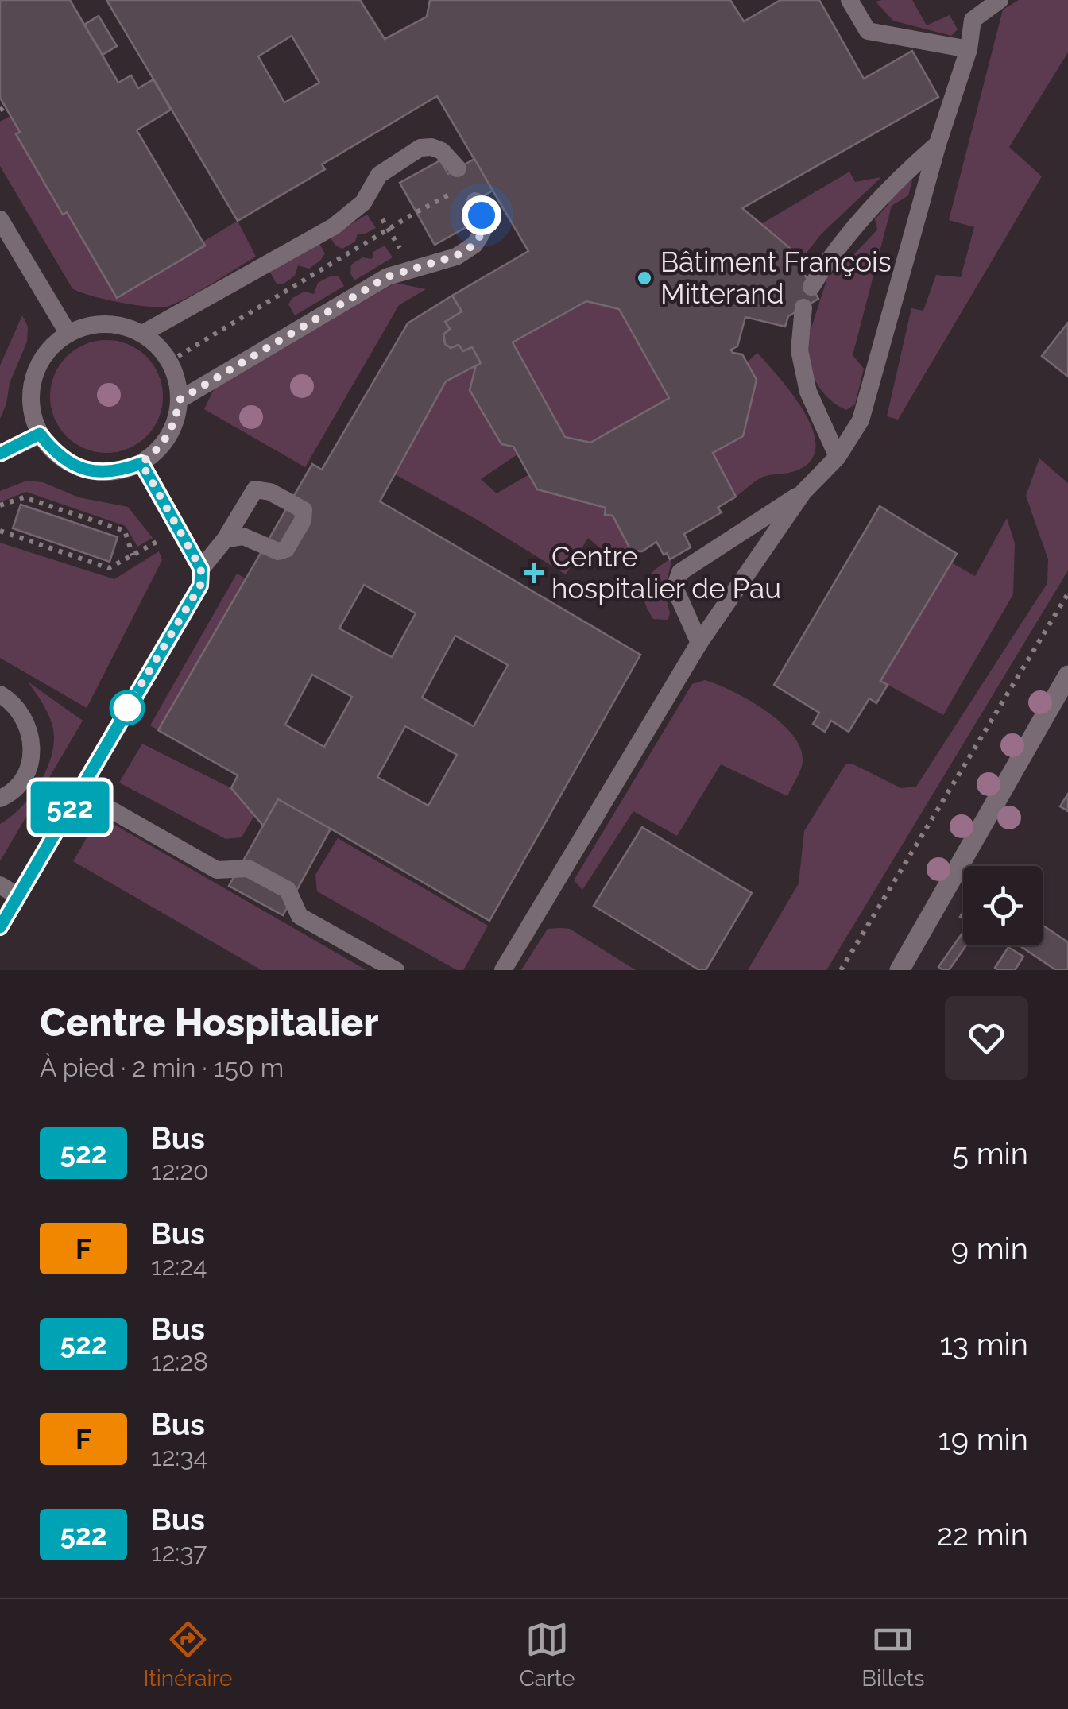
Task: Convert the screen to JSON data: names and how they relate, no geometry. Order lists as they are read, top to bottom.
{
  "places": {
    "other": ["Bâtiment François Mitterand"],
    "health": ["Centre hospitalier de Pau"]
  },
  "lines": ["bus line 522"],
  "page": {
    "on_map": "522",
    "heading": ["Centre Hospitalier", "À pied · 2 min · 150 m"],
    "list": [
      {
        "mark": "522",
        "name": "Bus",
        "note": "12:20",
        "value": "5 min"
      },
      {
        "mark": "F",
        "name": "Bus",
        "note": "12:24",
        "value": "9 min"
      },
      {
        "mark": "522",
        "name": "Bus",
        "note": "12:28",
        "value": "13 min"
      },
      {
        "mark": "F",
        "name": "Bus",
        "note": "12:34",
        "value": "19 min"
      },
      {
        "mark": "522",
        "name": "Bus",
        "note": "12:37",
        "value": "22 min"
      }
    ],
    "tabs": ["Itinéraire", "Carte", "Billets"]
  }
}
